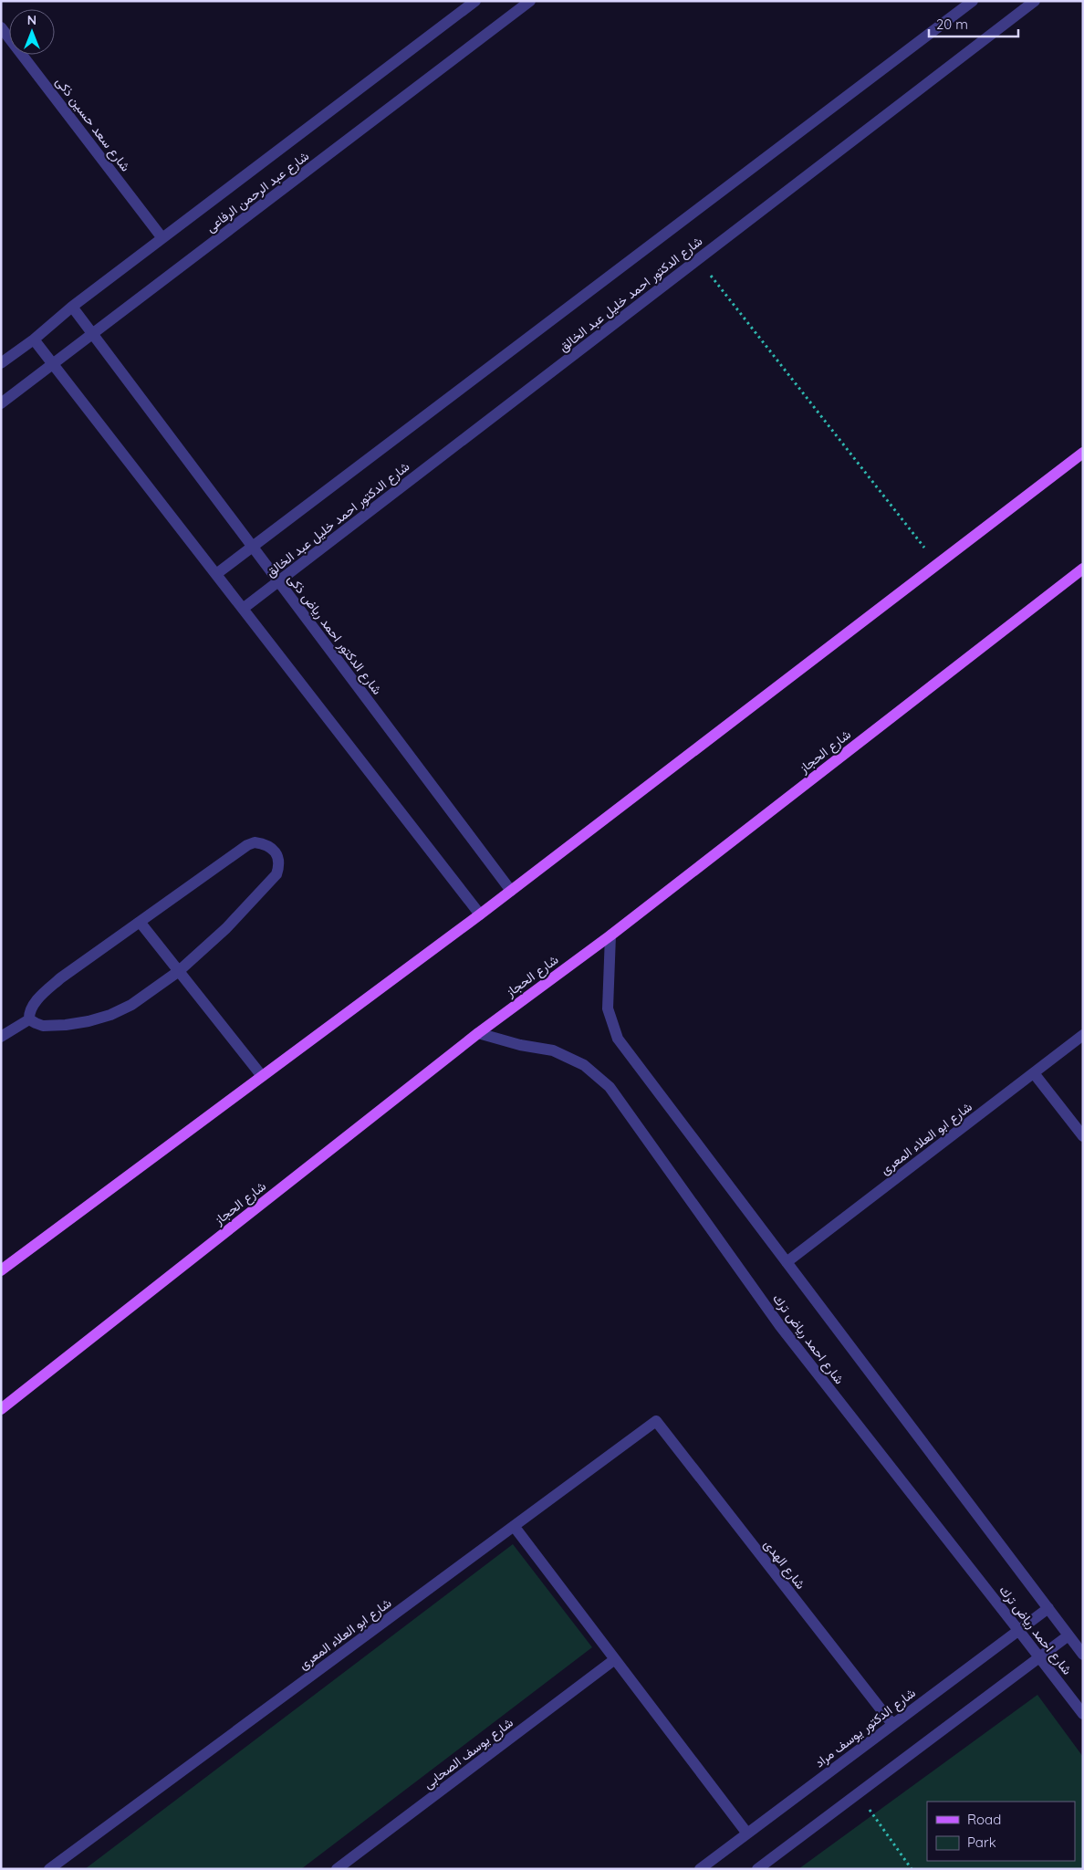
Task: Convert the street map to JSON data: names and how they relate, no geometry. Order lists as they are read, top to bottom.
{
  "streets": {
    "main road": ["شارع الحجاز"],
    "street": [
      "شارع سعد حسين ذكى",
      "شارع عبد الرحمن الرفاعى",
      "شارع الدكتور احمد خليل عبد الخالق",
      "شارع الدكتور احمد رياض ذكى",
      "شارع ابو العلاء المعرى",
      "شارع احمد رياض ترك",
      "شارع الهدى",
      "شارع الدكتور يوسف مراد",
      "شارع يوسف الصحابى"
    ]
  },
  "crossings": [
    ["شارع سعد حسين ذكى", "شارع عبد الرحمن الرفاعى"],
    ["شارع عبد الرحمن الرفاعى", "شارع الدكتور احمد رياض ذكى"],
    ["شارع الدكتور احمد خليل عبد الخالق", "شارع الدكتور احمد رياض ذكى"],
    ["شارع الحجاز", "شارع احمد رياض ترك"],
    ["شارع ابو العلاء المعرى", "شارع احمد رياض ترك"],
    ["شارع ابو العلاء المعرى", "شارع الهدى"],
    ["شارع احمد رياض ترك", "شارع الدكتور يوسف مراد"],
    ["شارع الهدى", "شارع الدكتور يوسف مراد"]
  ],
  "legend": ["Road", "Park"],
  "scale_bar": "20 m",
  "north": "top"
}
